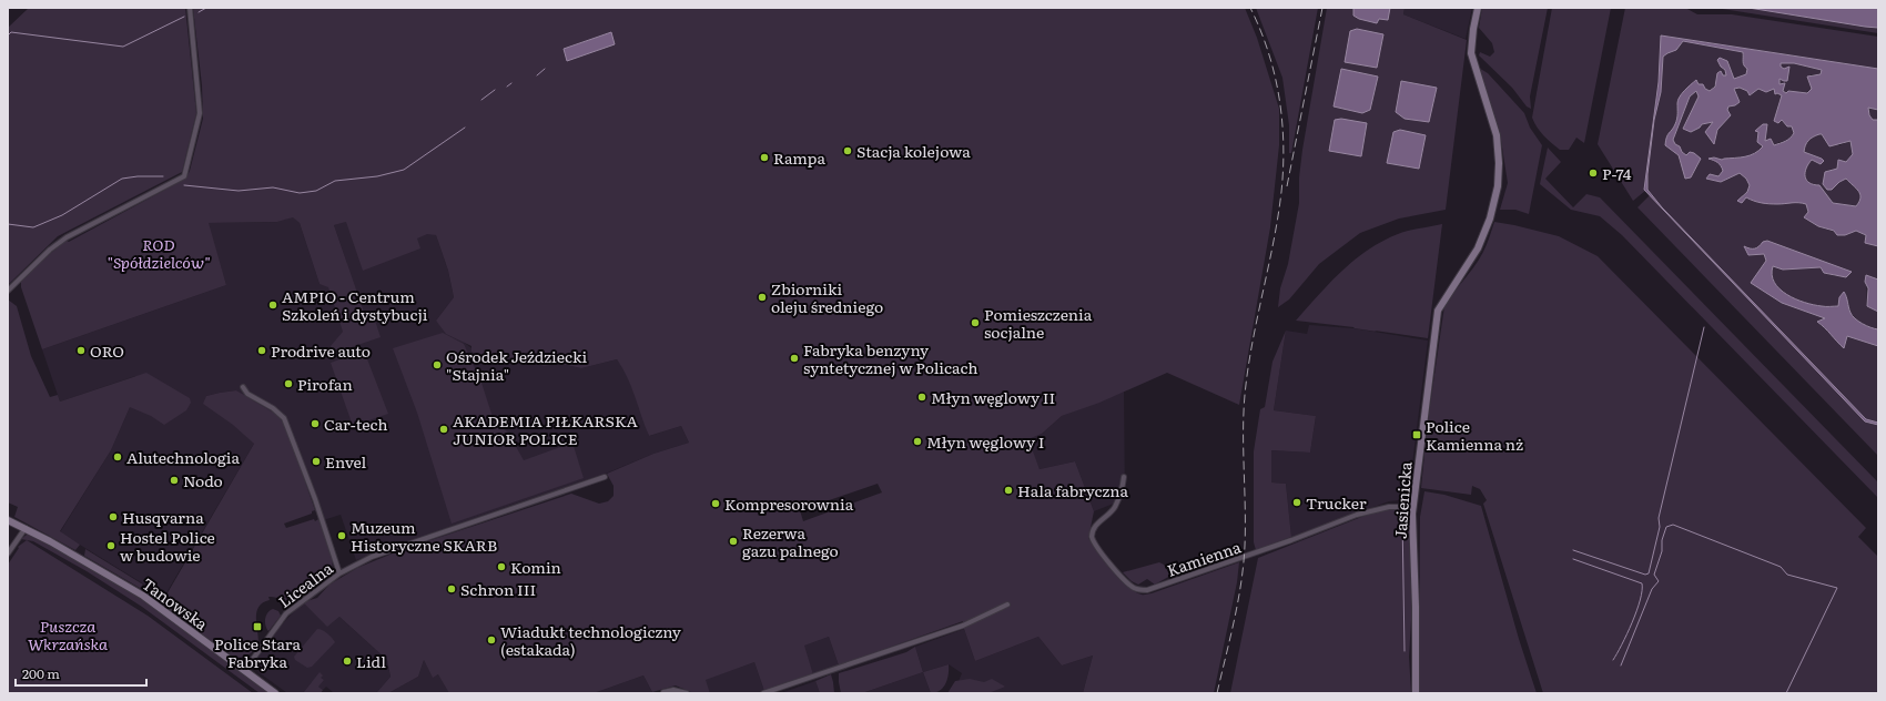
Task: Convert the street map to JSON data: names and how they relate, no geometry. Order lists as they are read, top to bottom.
{
  "streets": {
    "main road": ["Jasienicka", "Tanowska"],
    "street": ["Kamienna", "Licealna"]
  },
  "crossings": [
    ["Jasienicka", "Kamienna"],
    ["Licealna", "Tanowska"]
  ],
  "parks": ["ROD \"Spółdzielców\"", "Puszcza Wkrzańska"],
  "places": {
    "other": [
      "Stacja kolejowa",
      "Rampa",
      "P-74",
      "Zbiorniki oleju średniego",
      "AMPIO - Centrum Szkoleń i dystybucji",
      "Pomieszczenia socjalne",
      "ORO",
      "Prodrive auto",
      "Fabryka benzyny syntetycznej w Policach",
      "Ośrodek Jeździecki \"Stajnia\"",
      "Pirofan",
      "Młyn węglowy II",
      "Car-tech",
      "AKADEMIA PIŁKARSKA JUNIOR POLICE",
      "Młyn węglowy I",
      "Alutechnologia",
      "Envel",
      "Nodo",
      "Hala fabryczna",
      "Trucker",
      "Kompresorownia",
      "Husqvarna",
      "Muzeum Historyczne SKARB",
      "Rezerwa gazu palnego",
      "Hostel Police w budowie",
      "Komin",
      "Schron III",
      "Wiadukt technologiczny (estakada)",
      "Lidl"
    ],
    "transit": ["Police Kamienna nż", "Police Stara Fabryka"]
  },
  "scale_bar": "200 m"
}
